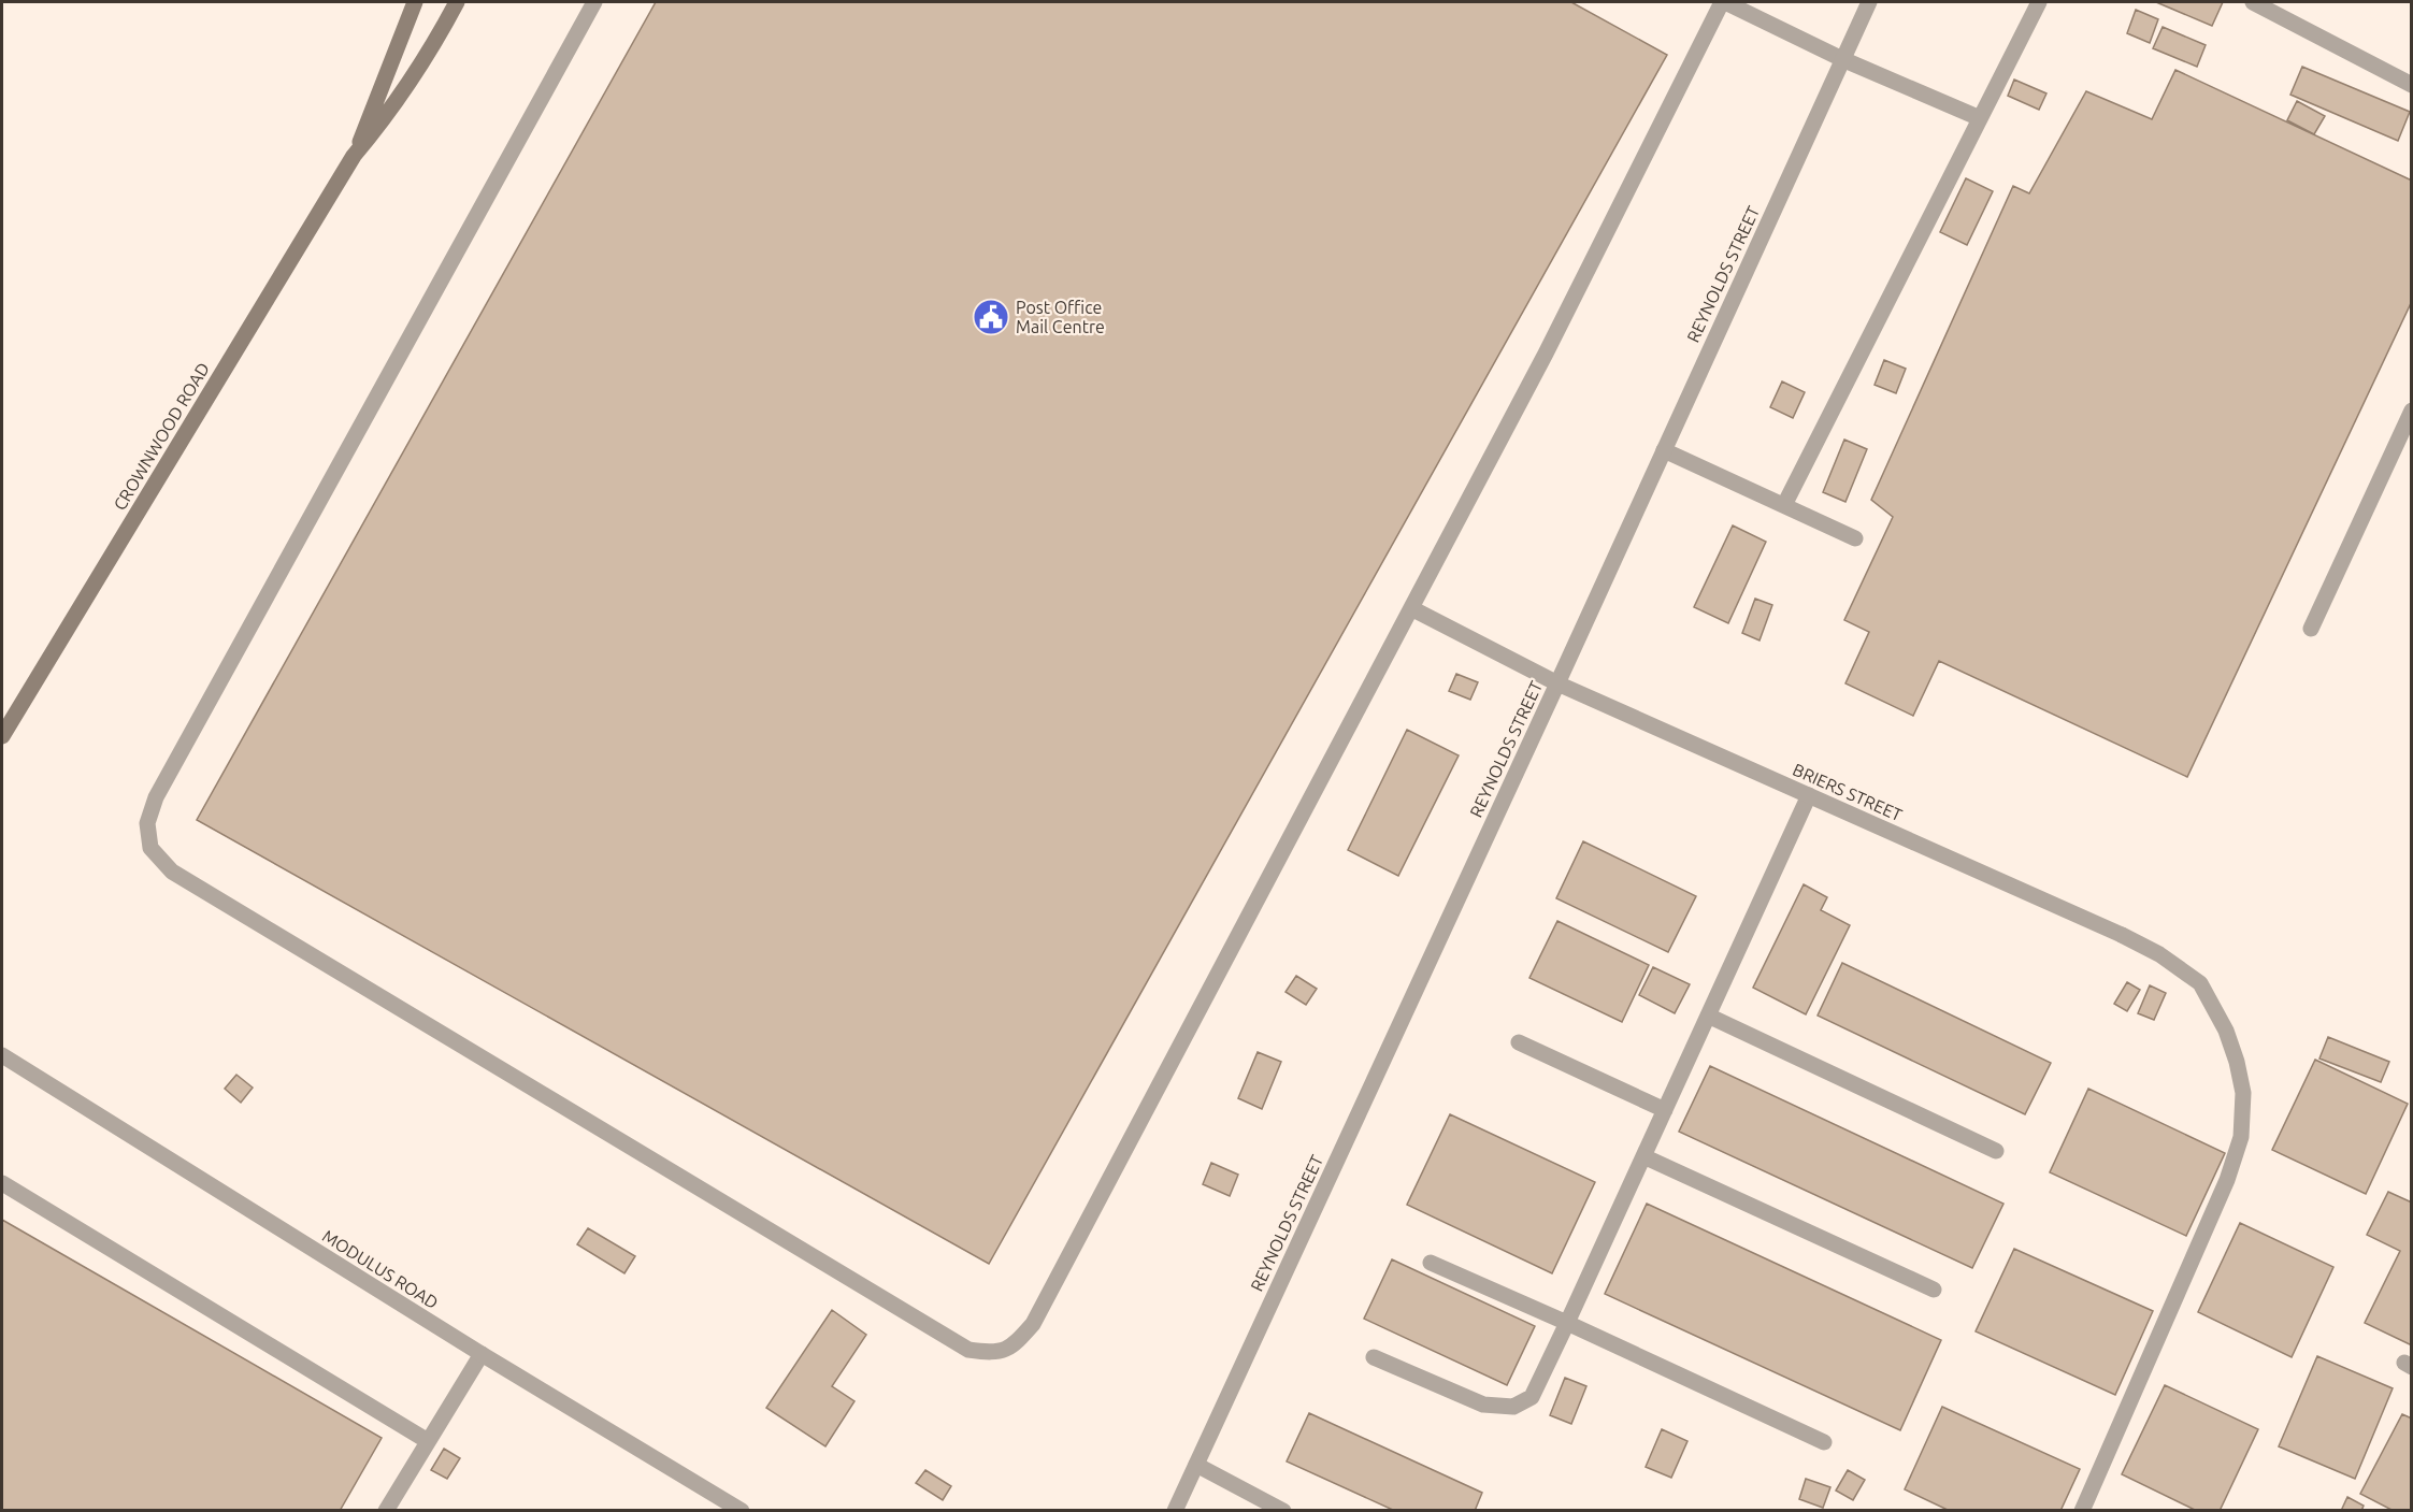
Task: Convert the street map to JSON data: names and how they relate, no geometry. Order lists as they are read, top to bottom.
{
  "streets": {
    "main road": ["CROWNWOOD ROAD"],
    "street": ["REYNOLDS STREET", "BRIERS STREET", "MODULUS ROAD"]
  },
  "crossings": [
    ["REYNOLDS STREET", "BRIERS STREET"]
  ],
  "places": {
    "public building": ["Post Office Mail Centre"]
  }
}
